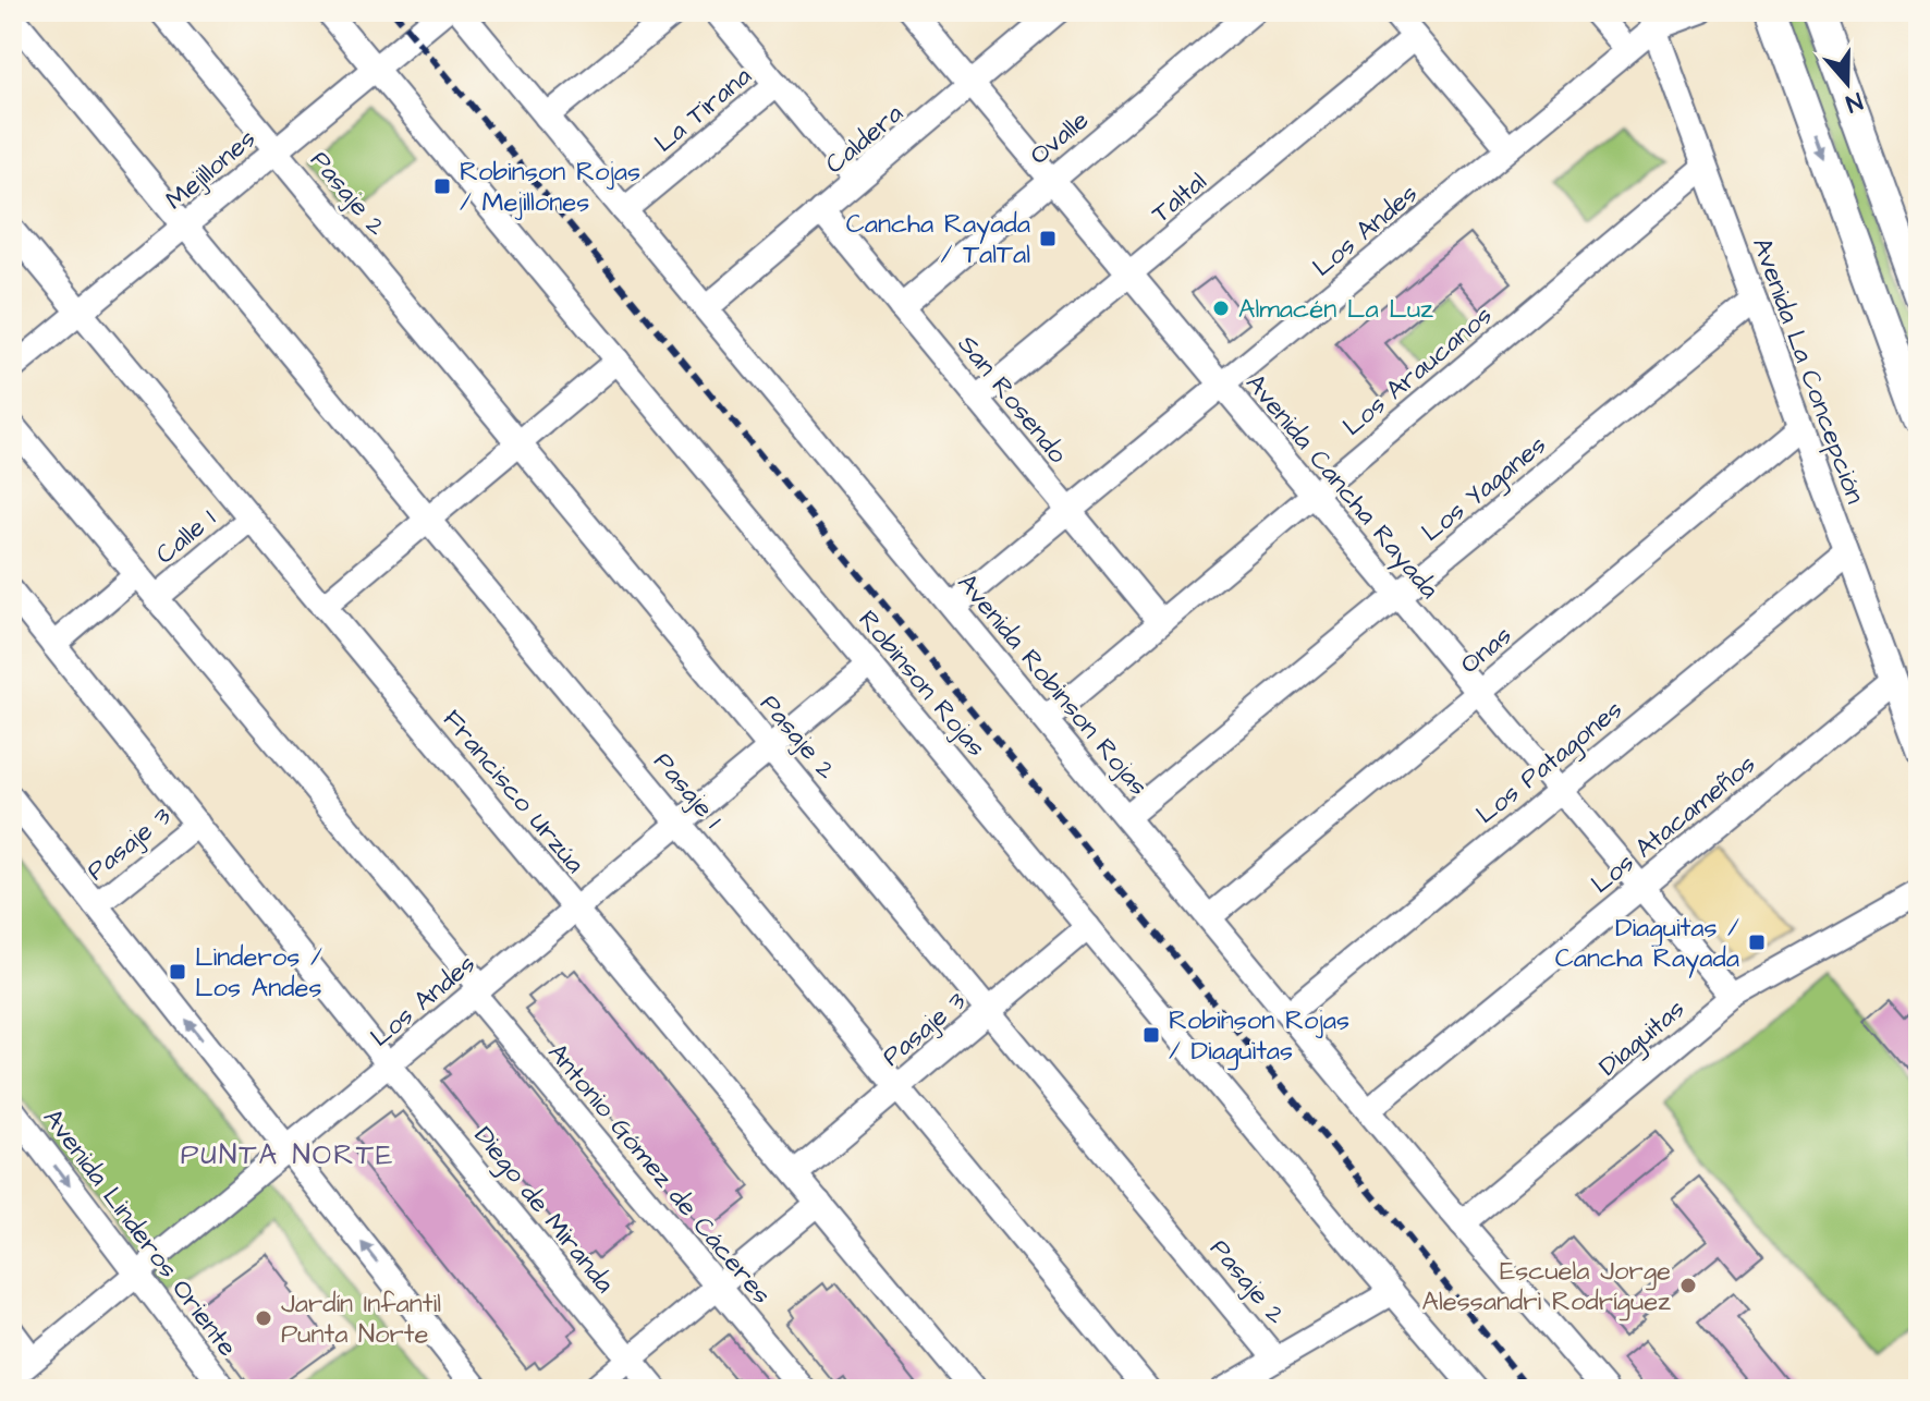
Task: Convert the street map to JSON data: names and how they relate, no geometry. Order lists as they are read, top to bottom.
{
  "streets": {
    "street": [
      "La Tirana",
      "Ovalle",
      "Caldera",
      "Mejillones",
      "Pasaje 2",
      "Taltal",
      "Los Andes",
      "Los Araucanos",
      "Avenida La Concepción",
      "San Rosendo",
      "Avenida Cancha Rayada",
      "Los Yaganes",
      "Calle 1",
      "Onas",
      "Robinson Rojas",
      "Avenida Robinson Rojas",
      "Los Patagones",
      "Pasaje 1",
      "Francisco Urzúa",
      "Los Atacameños",
      "Pasaje 3",
      "Diaguitas",
      "Antonio Gómez de Cáceres",
      "Diego de Miranda",
      "Avenida Linderos Oriente"
    ]
  },
  "crossings": [
    ["La Tirana", "Avenida Robinson Rojas"],
    ["Ovalle", "San Rosendo"],
    ["Ovalle", "Avenida Cancha Rayada"],
    ["Caldera", "San Rosendo"],
    ["Caldera", "Avenida Cancha Rayada"],
    ["Caldera", "Avenida Robinson Rojas"],
    ["Mejillones", "Pasaje 2"],
    ["Mejillones", "Robinson Rojas"],
    ["Mejillones", "Pasaje 1"],
    ["Mejillones", "Francisco Urzúa"],
    ["Pasaje 2", "Los Andes"],
    ["Pasaje 2", "Pasaje 3"],
    ["Taltal", "San Rosendo"],
    ["Taltal", "Avenida Cancha Rayada"],
    ["Los Andes", "Avenida La Concepción"],
    ["Los Andes", "San Rosendo"],
    ["Los Andes", "Avenida Cancha Rayada"],
    ["Los Andes", "Robinson Rojas"],
    ["Los Andes", "Avenida Robinson Rojas"],
    ["Los Andes", "Pasaje 1"],
    ["Los Andes", "Francisco Urzúa"],
    ["Los Andes", "Antonio Gómez de Cáceres"],
    ["Los Andes", "Diego de Miranda"],
    ["Los Andes", "Avenida Linderos Oriente"],
    ["Los Araucanos", "Avenida La Concepción"],
    ["Los Araucanos", "San Rosendo"],
    ["Los Araucanos", "Avenida Cancha Rayada"],
    ["Los Araucanos", "Avenida Robinson Rojas"],
    ["Avenida La Concepción", "Los Yaganes"],
    ["Avenida La Concepción", "Onas"],
    ["Avenida La Concepción", "Los Patagones"],
    ["Avenida La Concepción", "Los Atacameños"],
    ["Avenida Cancha Rayada", "Los Yaganes"],
    ["Avenida Cancha Rayada", "Onas"],
    ["Avenida Cancha Rayada", "Los Patagones"],
    ["Avenida Cancha Rayada", "Los Atacameños"],
    ["Avenida Cancha Rayada", "Diaguitas"],
    ["Los Yaganes", "Avenida Robinson Rojas"],
    ["Calle 1", "Francisco Urzúa"],
    ["Onas", "Avenida Robinson Rojas"],
    ["Robinson Rojas", "Pasaje 3"],
    ["Avenida Robinson Rojas", "Los Patagones"],
    ["Avenida Robinson Rojas", "Los Atacameños"],
    ["Avenida Robinson Rojas", "Diaguitas"],
    ["Pasaje 1", "Pasaje 3"],
    ["Francisco Urzúa", "Pasaje 3"]
  ],
  "districts": ["PUNTA NORTE"],
  "places": {
    "transit": [
      "Robinson Rojas / Mejillones",
      "Cancha Rayada / TalTal",
      "Diaguitas / Cancha Rayada",
      "Linderos / Los Andes",
      "Robinson Rojas / Diaguitas"
    ],
    "other": ["Almacén La Luz", "Escuela Jorge Alessandri Rodríguez", "Jardín Infantil Punta Norte"]
  },
  "north": "bottom"
}
